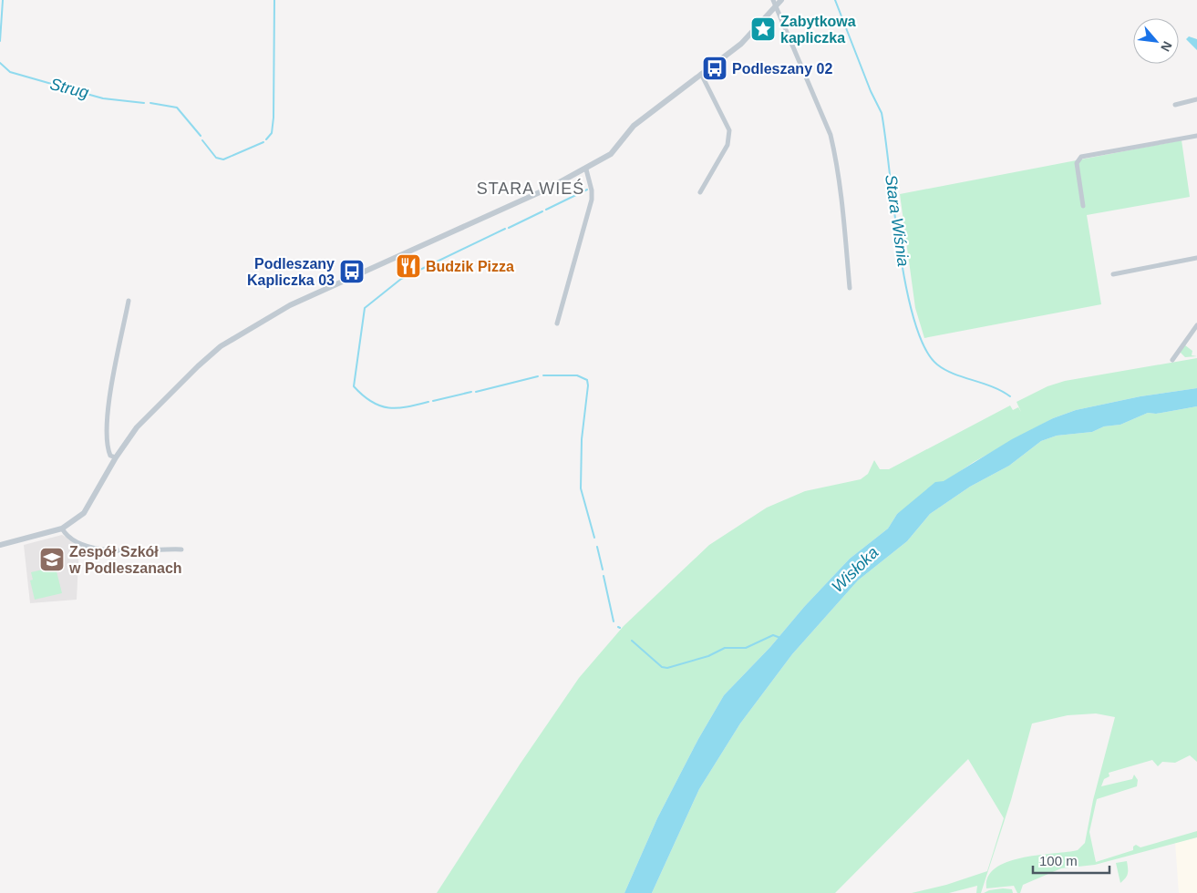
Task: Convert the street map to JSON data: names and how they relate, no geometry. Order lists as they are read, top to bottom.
{
  "districts": ["STARA WIEŚ"],
  "water": ["Strug", "Stara Wiśnia", "Wisłoka"],
  "places": {
    "place": ["Zabytkowa kapliczka"],
    "bus stop": ["Podleszany 02", "Podleszany Kapliczka 03"],
    "restaurant": ["Budzik Pizza"],
    "school or university": ["Zespół Szkół w Podleszanach"]
  },
  "scale_bar": "100 m",
  "north": "bottom right"
}
